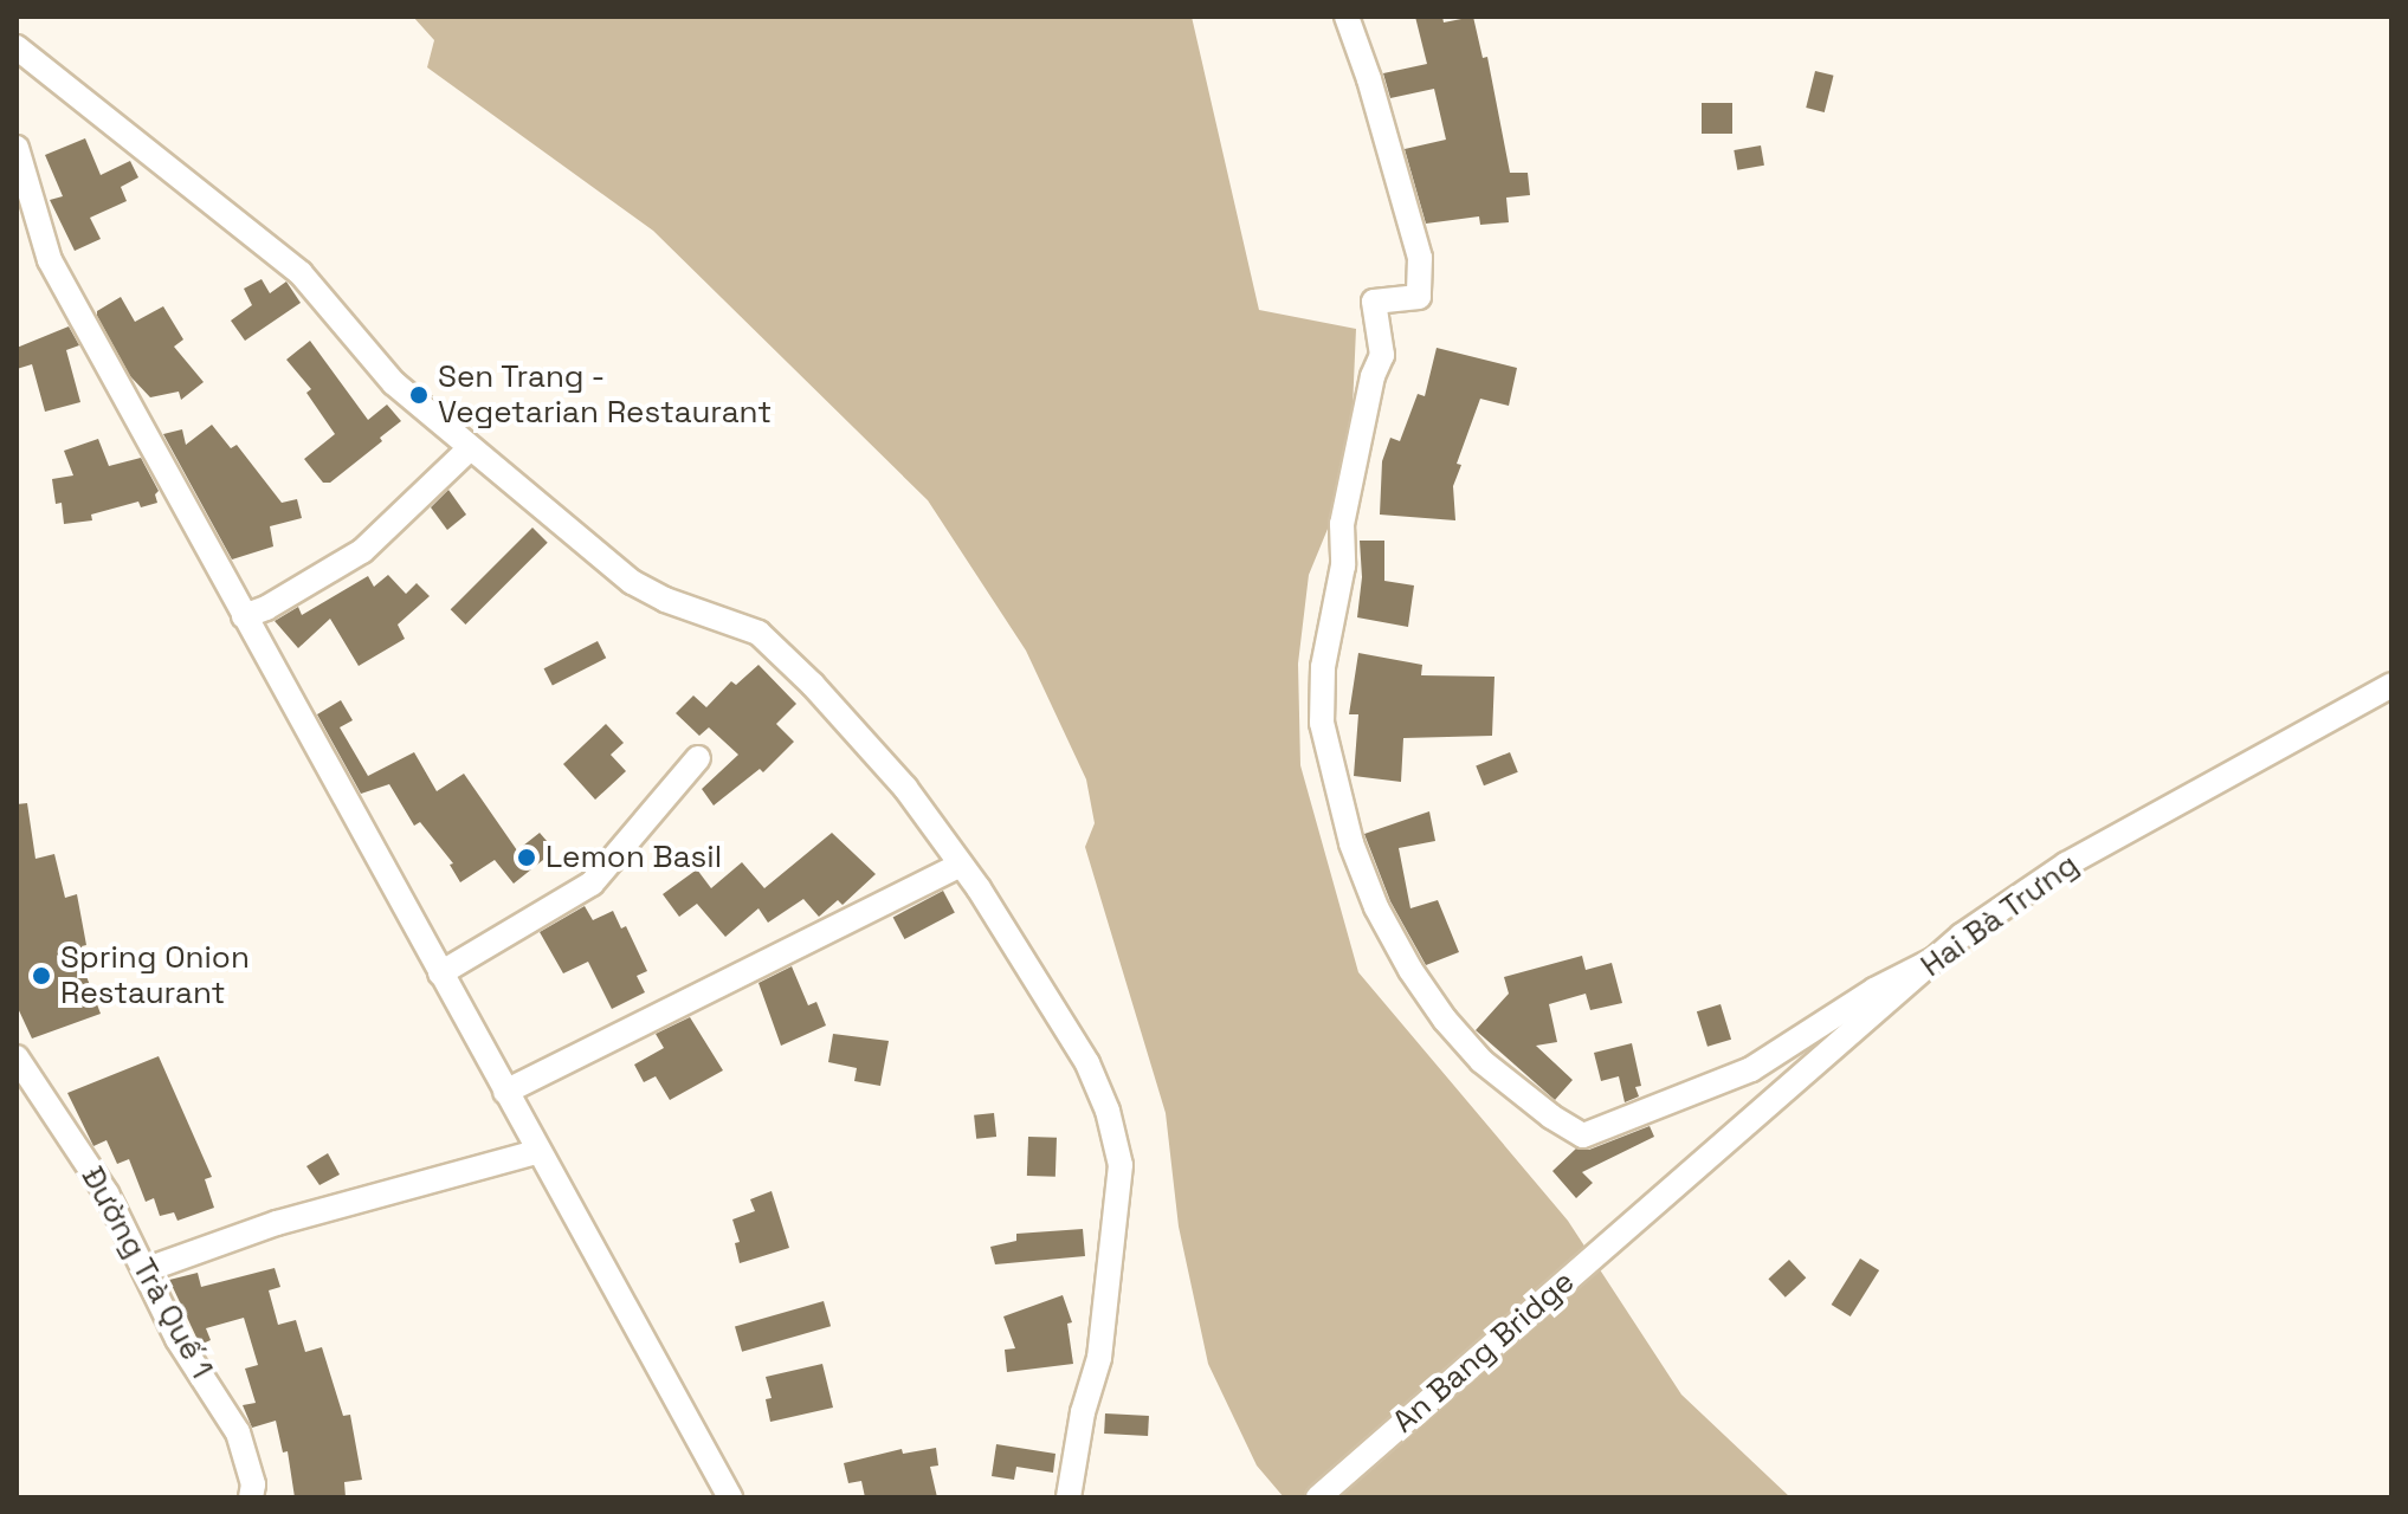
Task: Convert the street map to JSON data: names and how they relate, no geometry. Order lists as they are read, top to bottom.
{
  "streets": {
    "street": ["Hai Bà Trưng", "Đường Trà Quế 1", "An Bang Bridge"]
  },
  "crossings": [
    ["Hai Bà Trưng", "An Bang Bridge"]
  ],
  "places": ["Sen Trang - Vegetarian Restaurant", "Lemon Basil", "Spring Onion Restaurant"]
}
